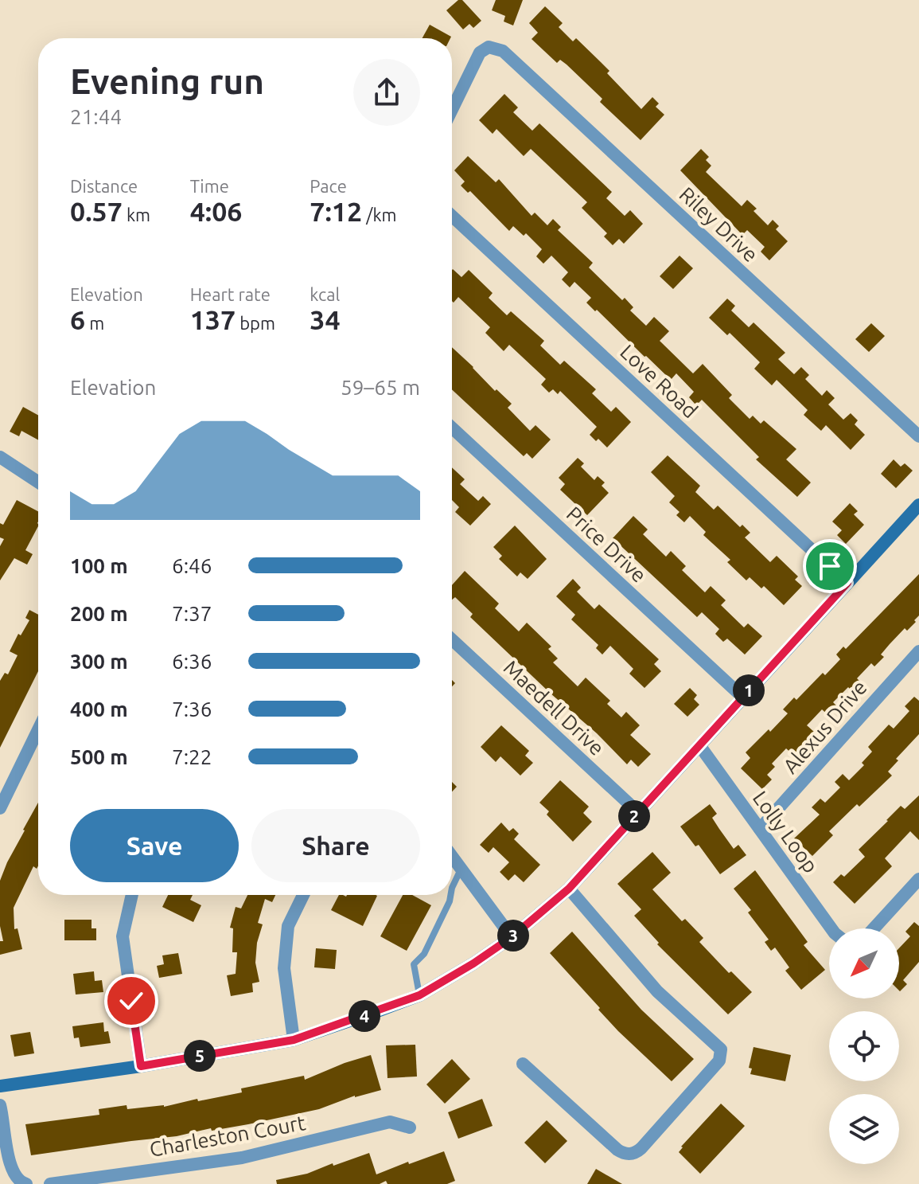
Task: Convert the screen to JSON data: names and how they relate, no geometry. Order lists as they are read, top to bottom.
{
  "streets": {
    "street": [
      "Riley Drive",
      "Love Road",
      "Price Drive",
      "Maedell Drive",
      "Alexus Drive",
      "Lolly Loop",
      "Charleston Court"
    ]
  },
  "crossings": [
    ["Alexus Drive", "Lolly Loop"]
  ],
  "north": "bottom left",
  "page": {
    "heading": ["Evening run", "21:44"],
    "stats": [
      ["Distance", "0.57 km"],
      ["Time", "4:06"],
      ["Pace", "7:12 /km"],
      ["Elevation", "6 m"],
      ["Heart rate", "137 bpm"],
      ["kcal", "34"]
    ],
    "chart": ["Elevation", "59–65 m"],
    "list": [
      {
        "name": "100 m",
        "note": "6:46"
      },
      {
        "name": "200 m",
        "note": "7:37"
      },
      {
        "name": "300 m",
        "note": "6:36"
      },
      {
        "name": "400 m",
        "note": "7:36"
      },
      {
        "name": "500 m",
        "note": "7:22"
      }
    ],
    "pins": [
      "1",
      "2",
      "3",
      "4",
      "5"
    ],
    "buttons": ["Save", "Share"]
  }
}
